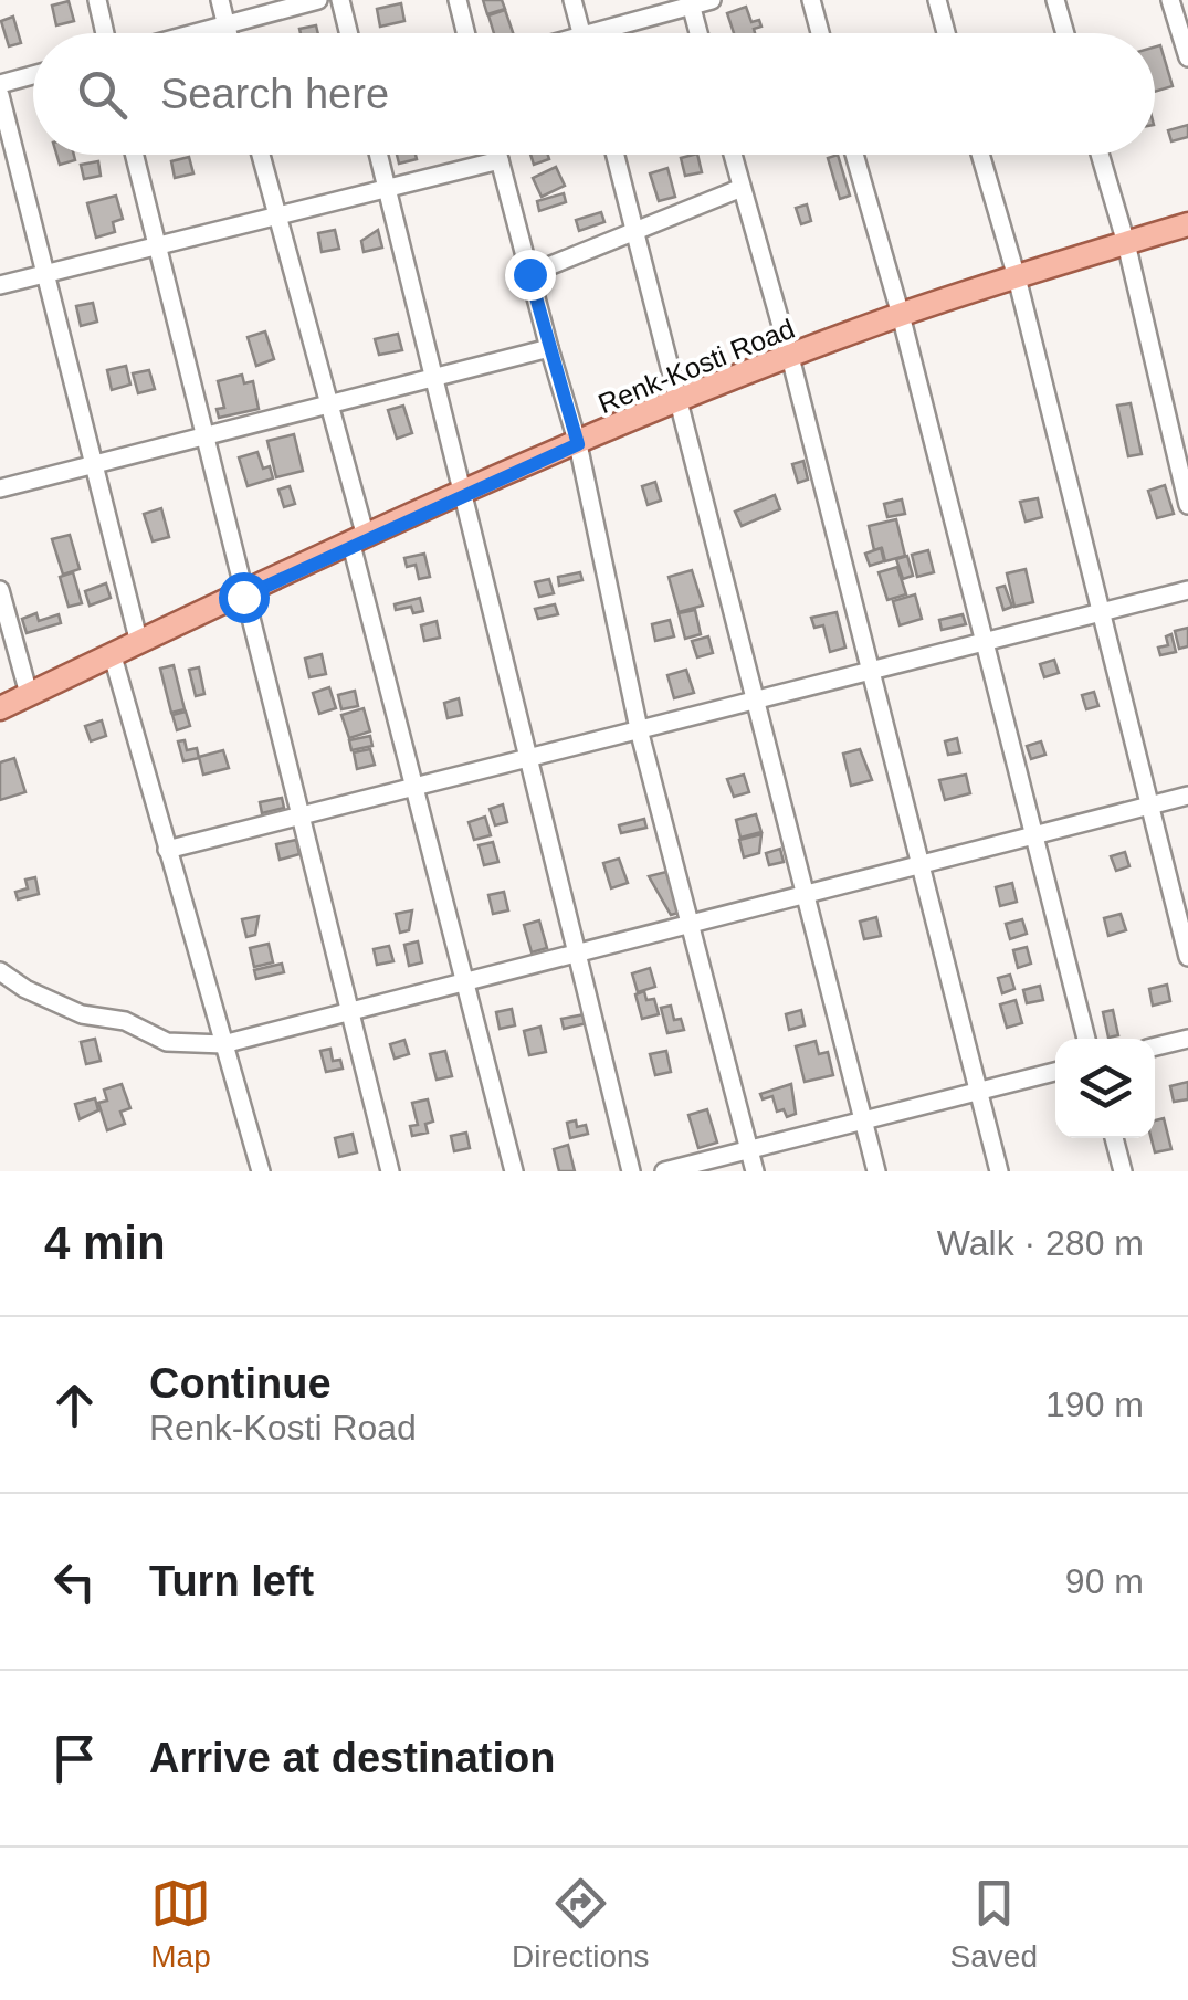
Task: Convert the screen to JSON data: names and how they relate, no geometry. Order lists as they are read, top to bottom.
{
  "streets": {
    "main road": ["Renk-Kosti Road"]
  },
  "page": {
    "search": "Search here",
    "heading": ["4 min", "Walk · 280 m"],
    "list": [
      ["Continue", "Renk-Kosti Road", "190 m"],
      ["Turn left", "90 m"],
      "Arrive at destination"
    ],
    "nav": ["Map", "Directions", "Saved"]
  }
}
